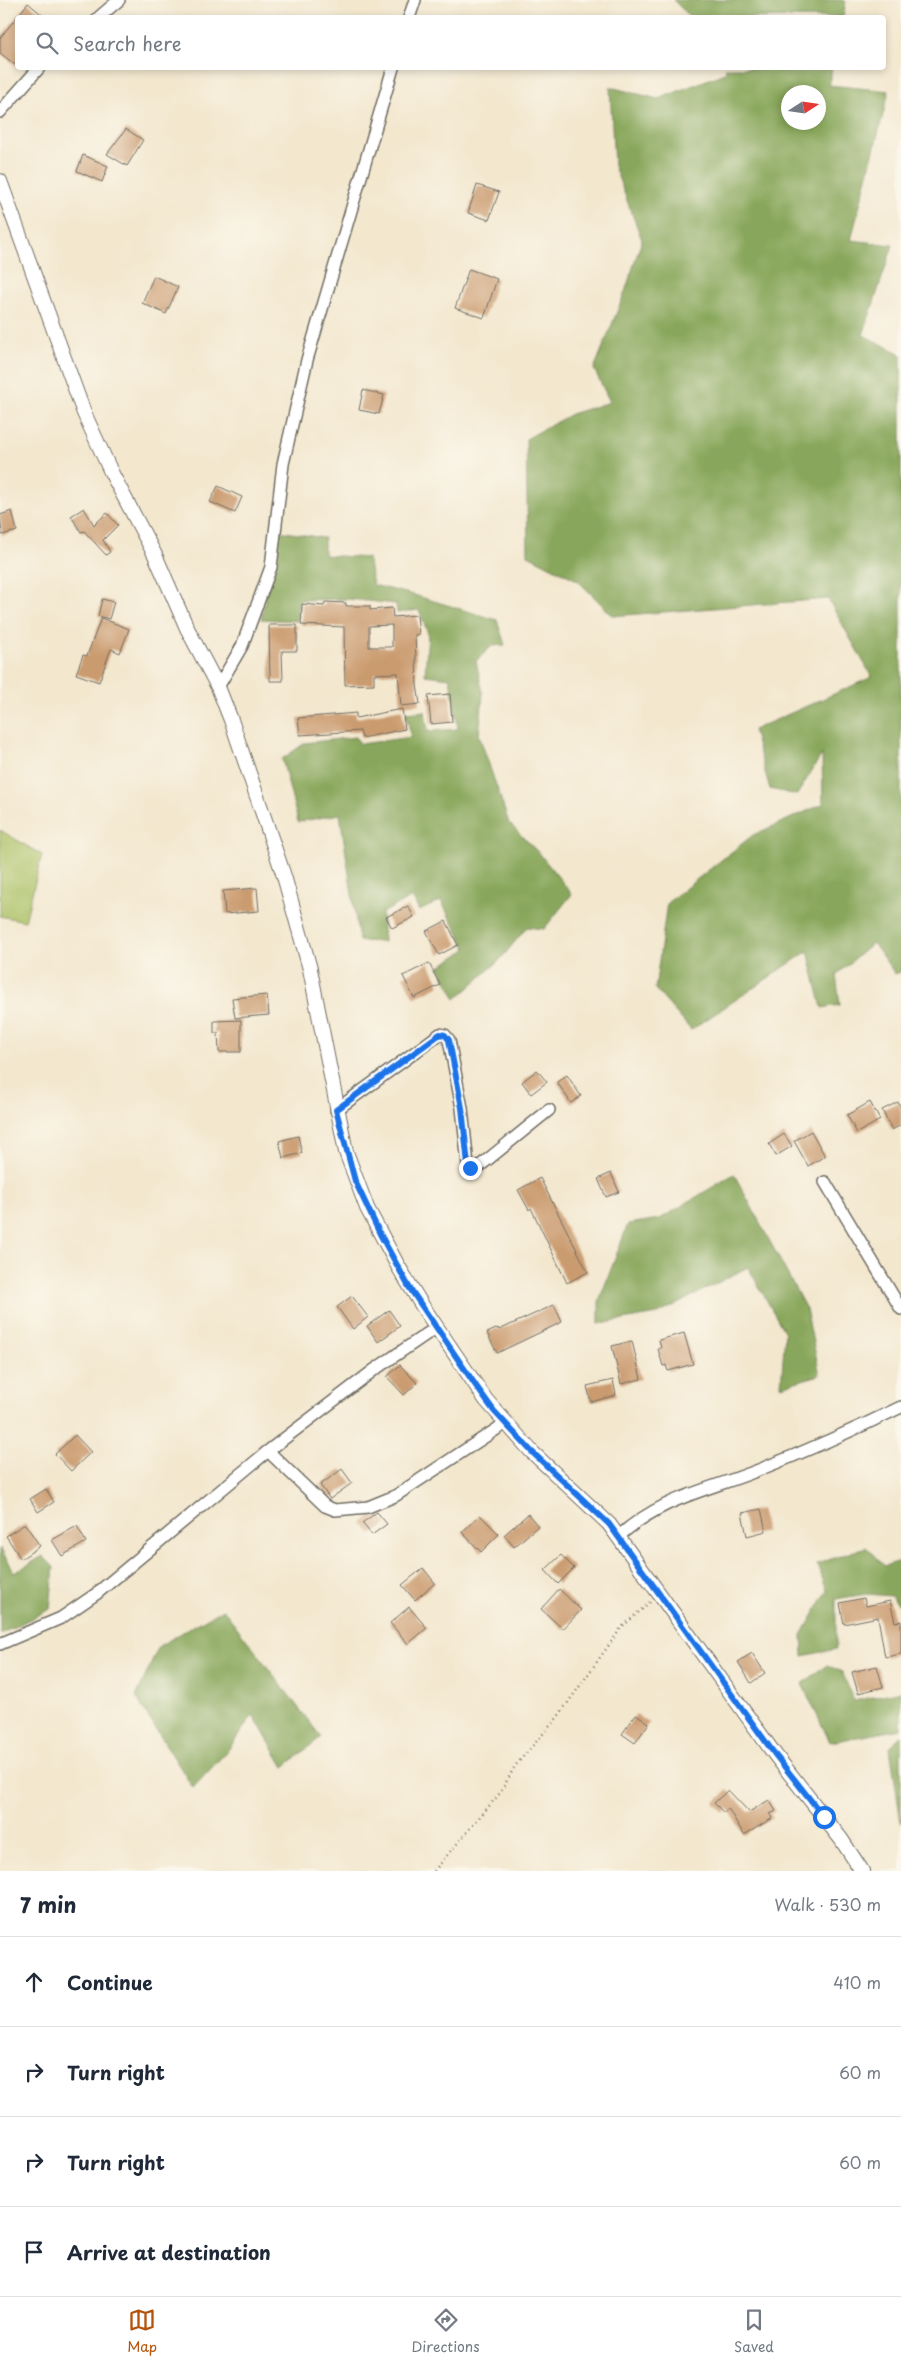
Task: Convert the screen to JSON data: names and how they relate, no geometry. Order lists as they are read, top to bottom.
{
  "north": "right",
  "page": {
    "search": "Search here",
    "heading": ["7 min", "Walk · 530 m"],
    "list": [
      ["Continue", "410 m"],
      ["Turn right", "60 m"],
      ["Turn right", "60 m"],
      "Arrive at destination"
    ],
    "nav": ["Map", "Directions", "Saved"]
  }
}
